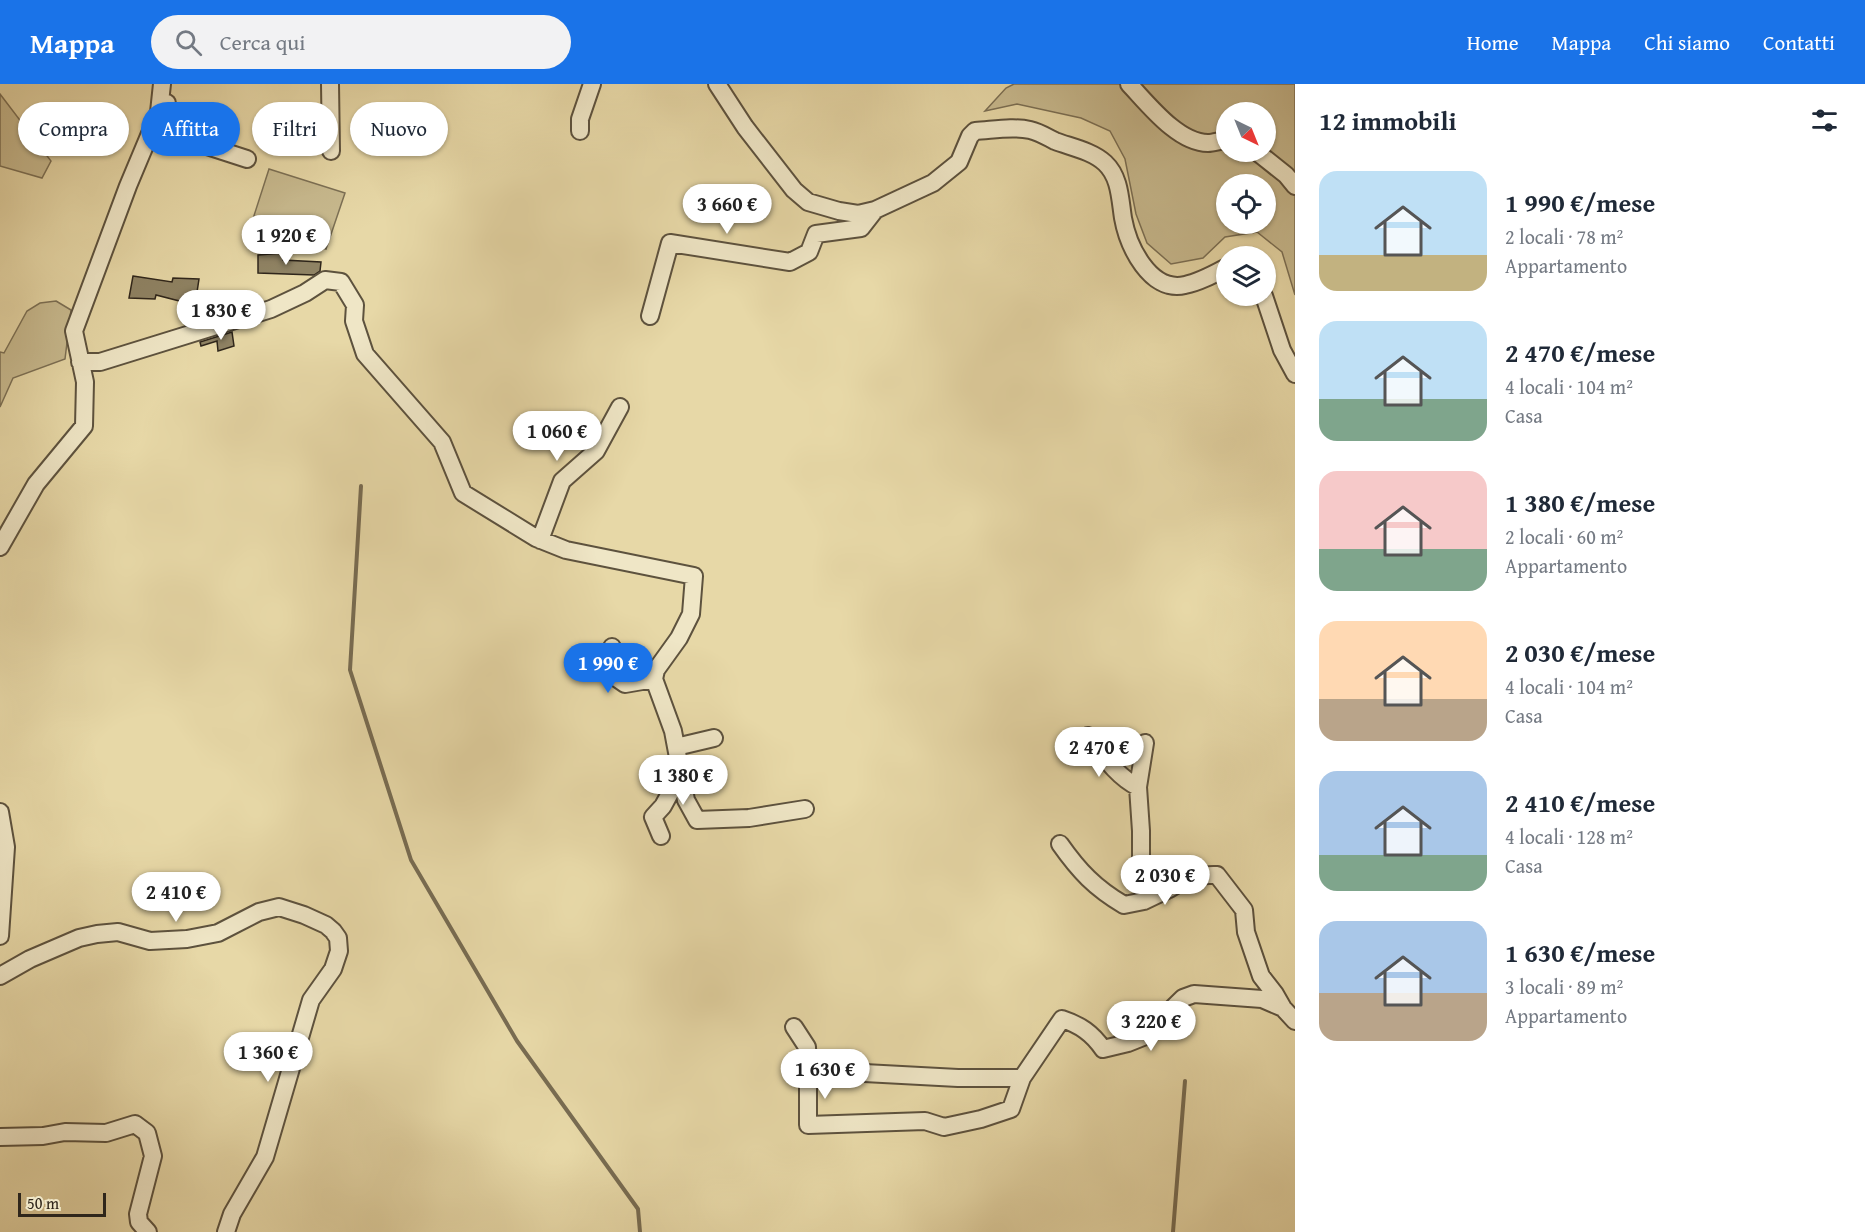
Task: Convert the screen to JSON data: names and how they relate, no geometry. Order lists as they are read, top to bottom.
{
  "scale_bar": "50 m",
  "north": "bottom right",
  "page": {
    "header": "Mappa",
    "search": "Cerca qui",
    "nav": [
      "Home",
      "Mappa",
      "Chi siamo",
      "Contatti"
    ],
    "heading": "12 immobili",
    "chip": [
      "Compra",
      "Affitta",
      "Filtri",
      "Nuovo"
    ],
    "list": [
      {
        "name": "1 990 €/mese",
        "note": "2 locali · 78 m² · Appartamento"
      },
      {
        "name": "2 470 €/mese",
        "note": "4 locali · 104 m² · Casa"
      },
      {
        "name": "1 380 €/mese",
        "note": "2 locali · 60 m² · Appartamento"
      },
      {
        "name": "2 030 €/mese",
        "note": "4 locali · 104 m² · Casa"
      },
      {
        "name": "2 410 €/mese",
        "note": "4 locali · 128 m² · Casa"
      },
      {
        "name": "1 630 €/mese",
        "note": "3 locali · 89 m² · Appartamento"
      }
    ],
    "price": [
      "3 660 €",
      "1 920 €",
      "1 830 €",
      "1 060 €",
      "1 990 €",
      "2 470 €",
      "1 380 €",
      "2 030 €",
      "2 410 €",
      "3 220 €",
      "1 360 €",
      "1 630 €"
    ],
    "scale": "50 m"
  }
}
